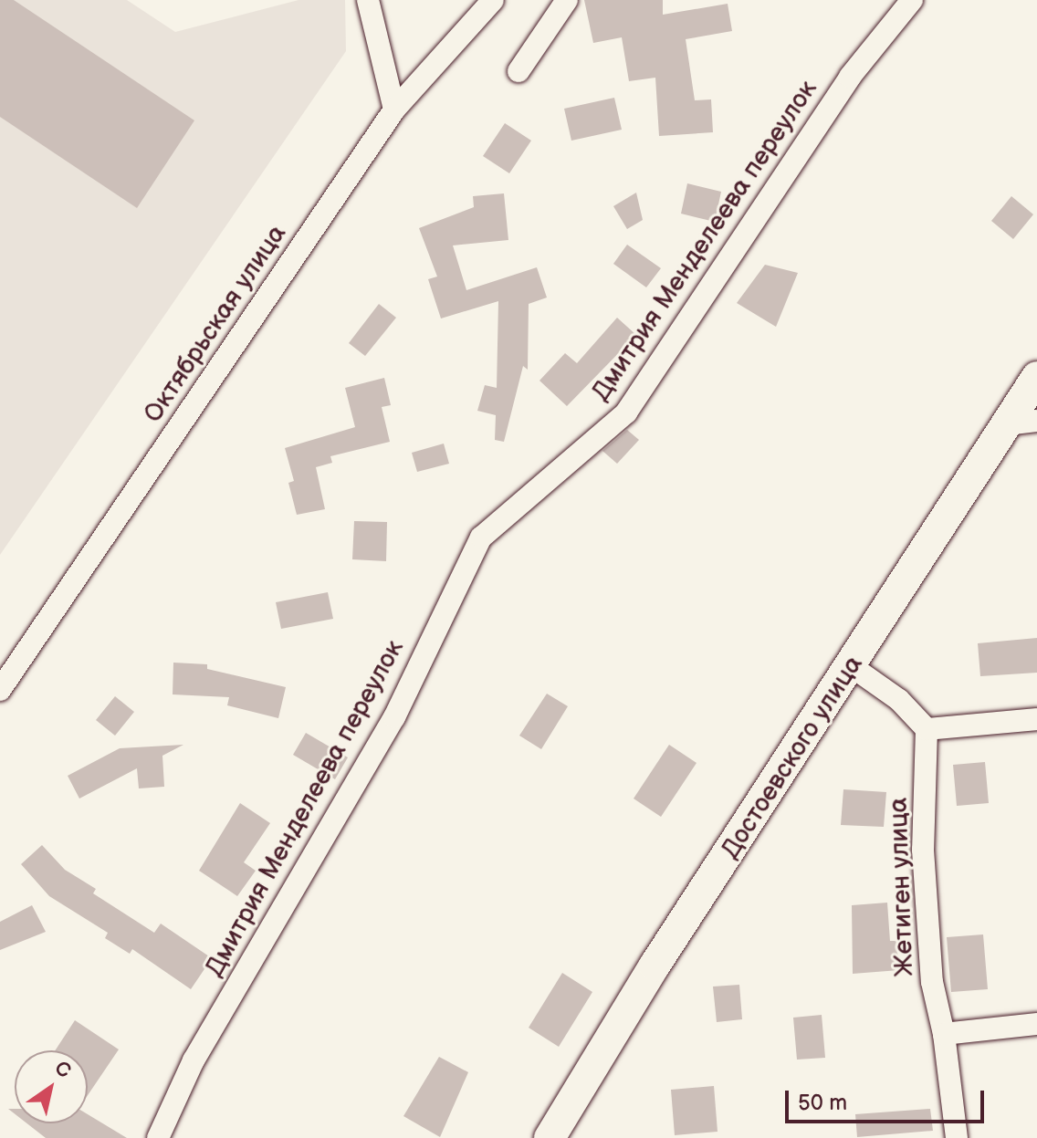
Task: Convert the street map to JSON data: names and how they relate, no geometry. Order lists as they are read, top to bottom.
{
  "streets": {
    "street": [
      "Дмитрия Менделеева переулок",
      "Октябрьская улица",
      "Достоевского улица",
      "Жетиген улица"
    ]
  },
  "scale_bar": "50 m",
  "north": "top right"
}
